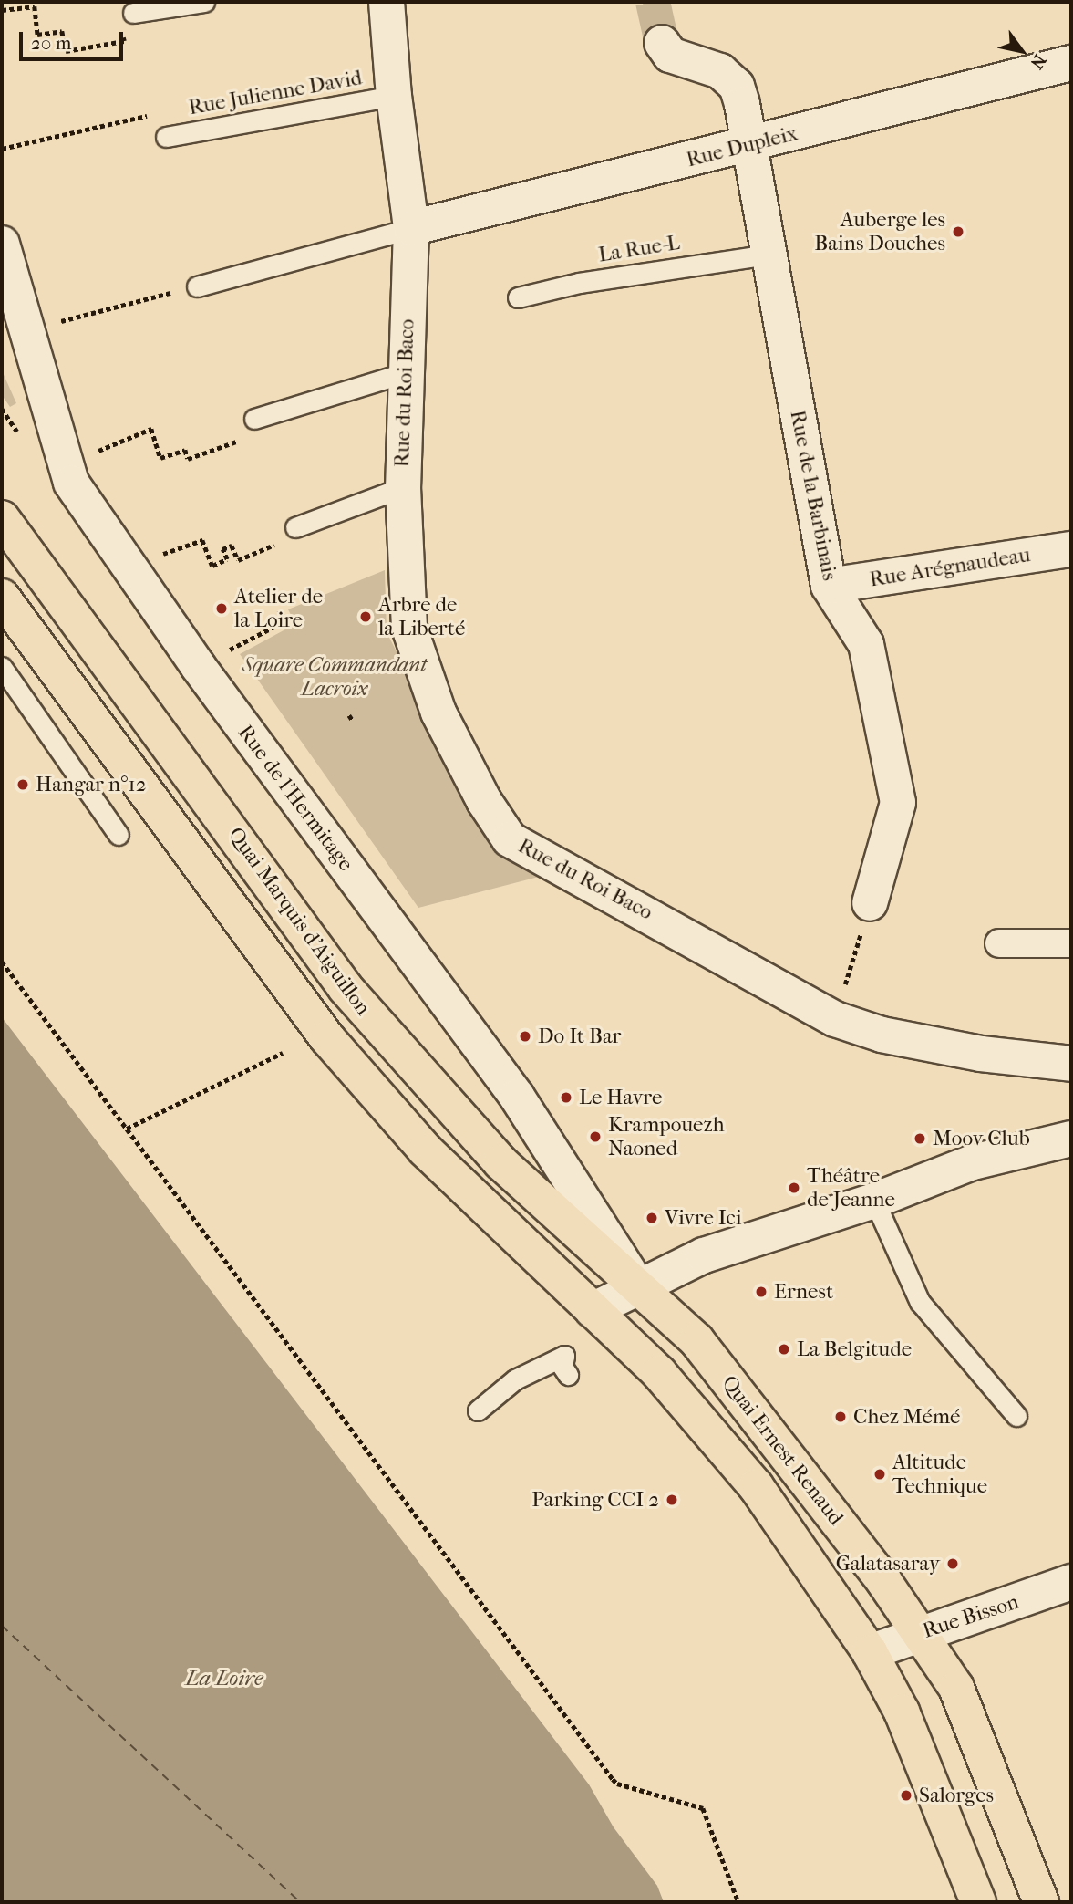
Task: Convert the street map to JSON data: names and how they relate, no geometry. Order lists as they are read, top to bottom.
{
  "streets": {
    "main road": ["Quai Marquis d'Aiguillon", "Quai Ernest Renaud"],
    "street": [
      "Rue Dupleix",
      "Rue du Roi Baco",
      "Rue de la Barbinais",
      "Rue Arégnaudeau",
      "Rue de l'Hermitage",
      "Rue Bisson"
    ],
    "lane": ["Rue Julienne David", "La Rue-L"]
  },
  "crossings": [
    ["Rue Julienne David", "Rue du Roi Baco"],
    ["Rue Dupleix", "Rue du Roi Baco"],
    ["Rue Dupleix", "Rue de la Barbinais"],
    ["La Rue-L", "Rue de la Barbinais"],
    ["Rue de la Barbinais", "Rue Arégnaudeau"],
    ["Rue de l'Hermitage", "Quai Marquis d'Aiguillon"],
    ["Rue de l'Hermitage", "Quai Ernest Renaud"],
    ["Quai Marquis d'Aiguillon", "Quai Ernest Renaud"],
    ["Quai Ernest Renaud", "Rue Bisson"]
  ],
  "water": ["La Loire"],
  "parks": ["Square Commandant Lacroix"],
  "places": [
    "Auberge les Bains Douches",
    "Atelier de la Loire",
    "Arbre de la Liberté",
    "Hangar n°12",
    "Do It Bar",
    "Le Havre",
    "Krampouezh Naoned",
    "Moov Club",
    "Théâtre de Jeanne",
    "Vivre Ici",
    "Ernest",
    "La Belgitude",
    "Chez Mémé",
    "Altitude Technique",
    "Parking CCI 2",
    "Galatasaray",
    "Salorges"
  ],
  "scale_bar": "20 m",
  "north": "bottom right"
}
